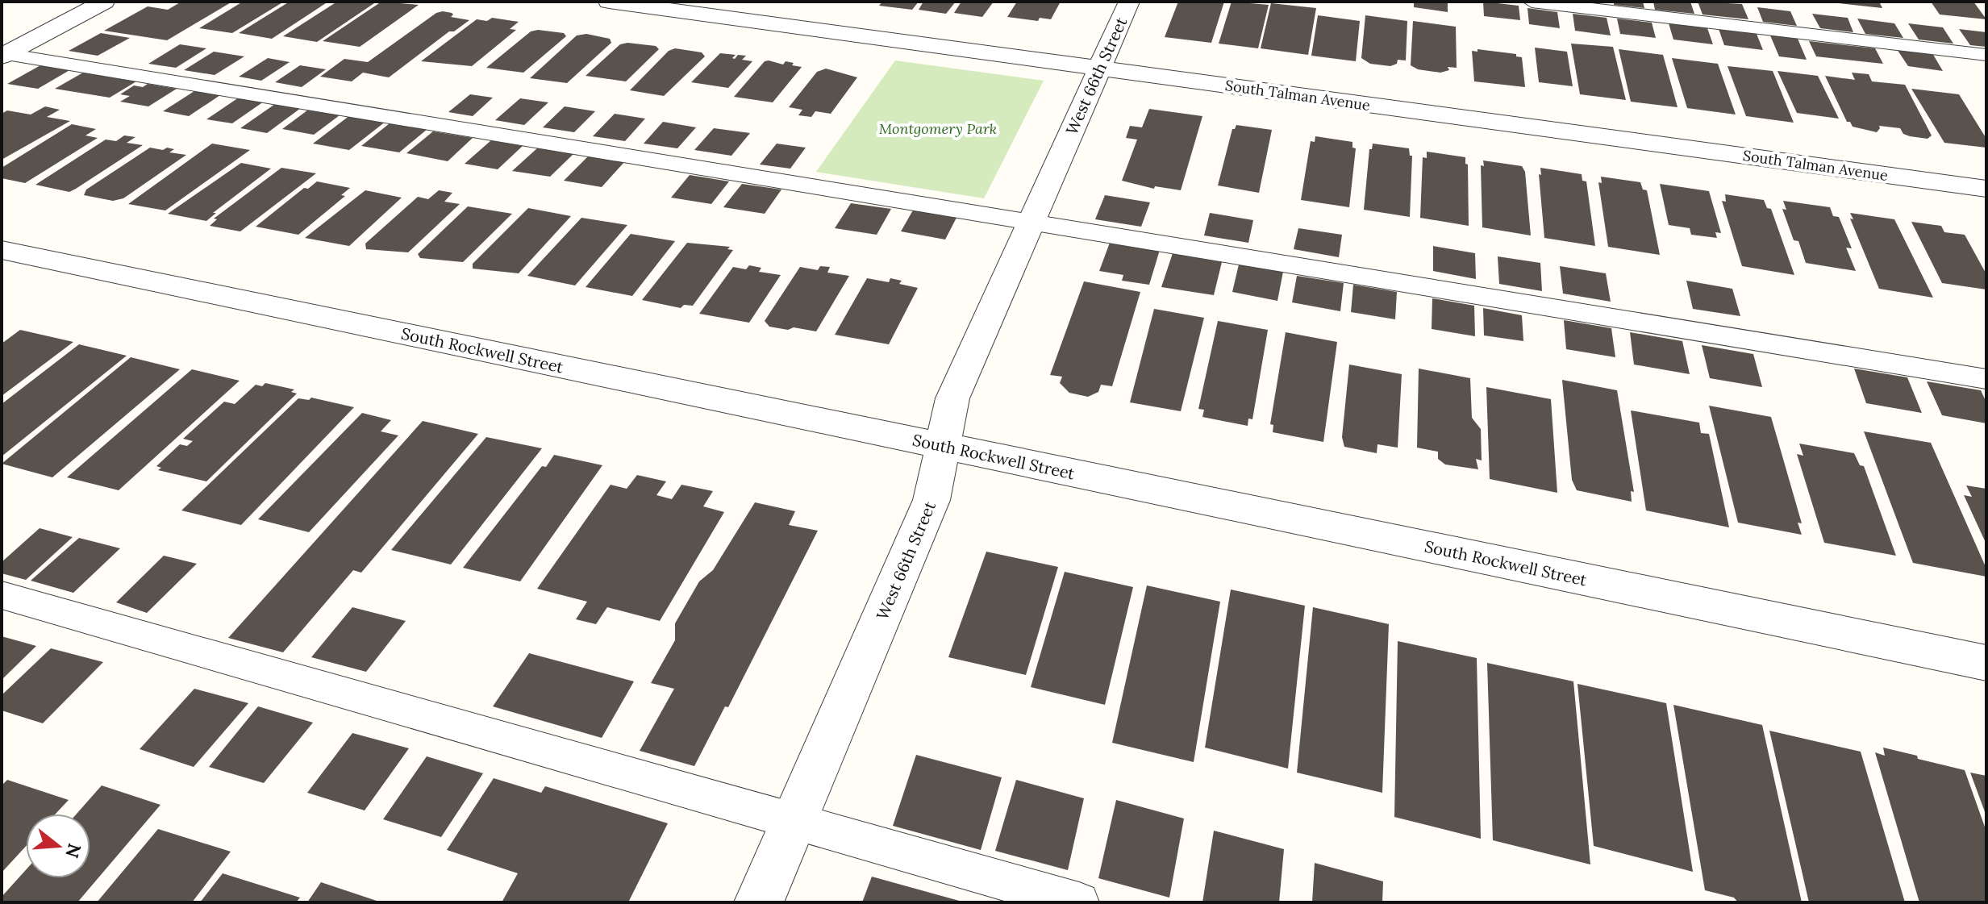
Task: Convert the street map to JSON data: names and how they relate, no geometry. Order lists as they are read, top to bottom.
{
  "streets": {
    "street": ["West 66th Street", "South Talman Avenue", "South Rockwell Street"]
  },
  "crossings": [
    ["West 66th Street", "South Talman Avenue"],
    ["West 66th Street", "South Rockwell Street"]
  ],
  "parks": ["Montgomery Park"],
  "north": "right"
}
